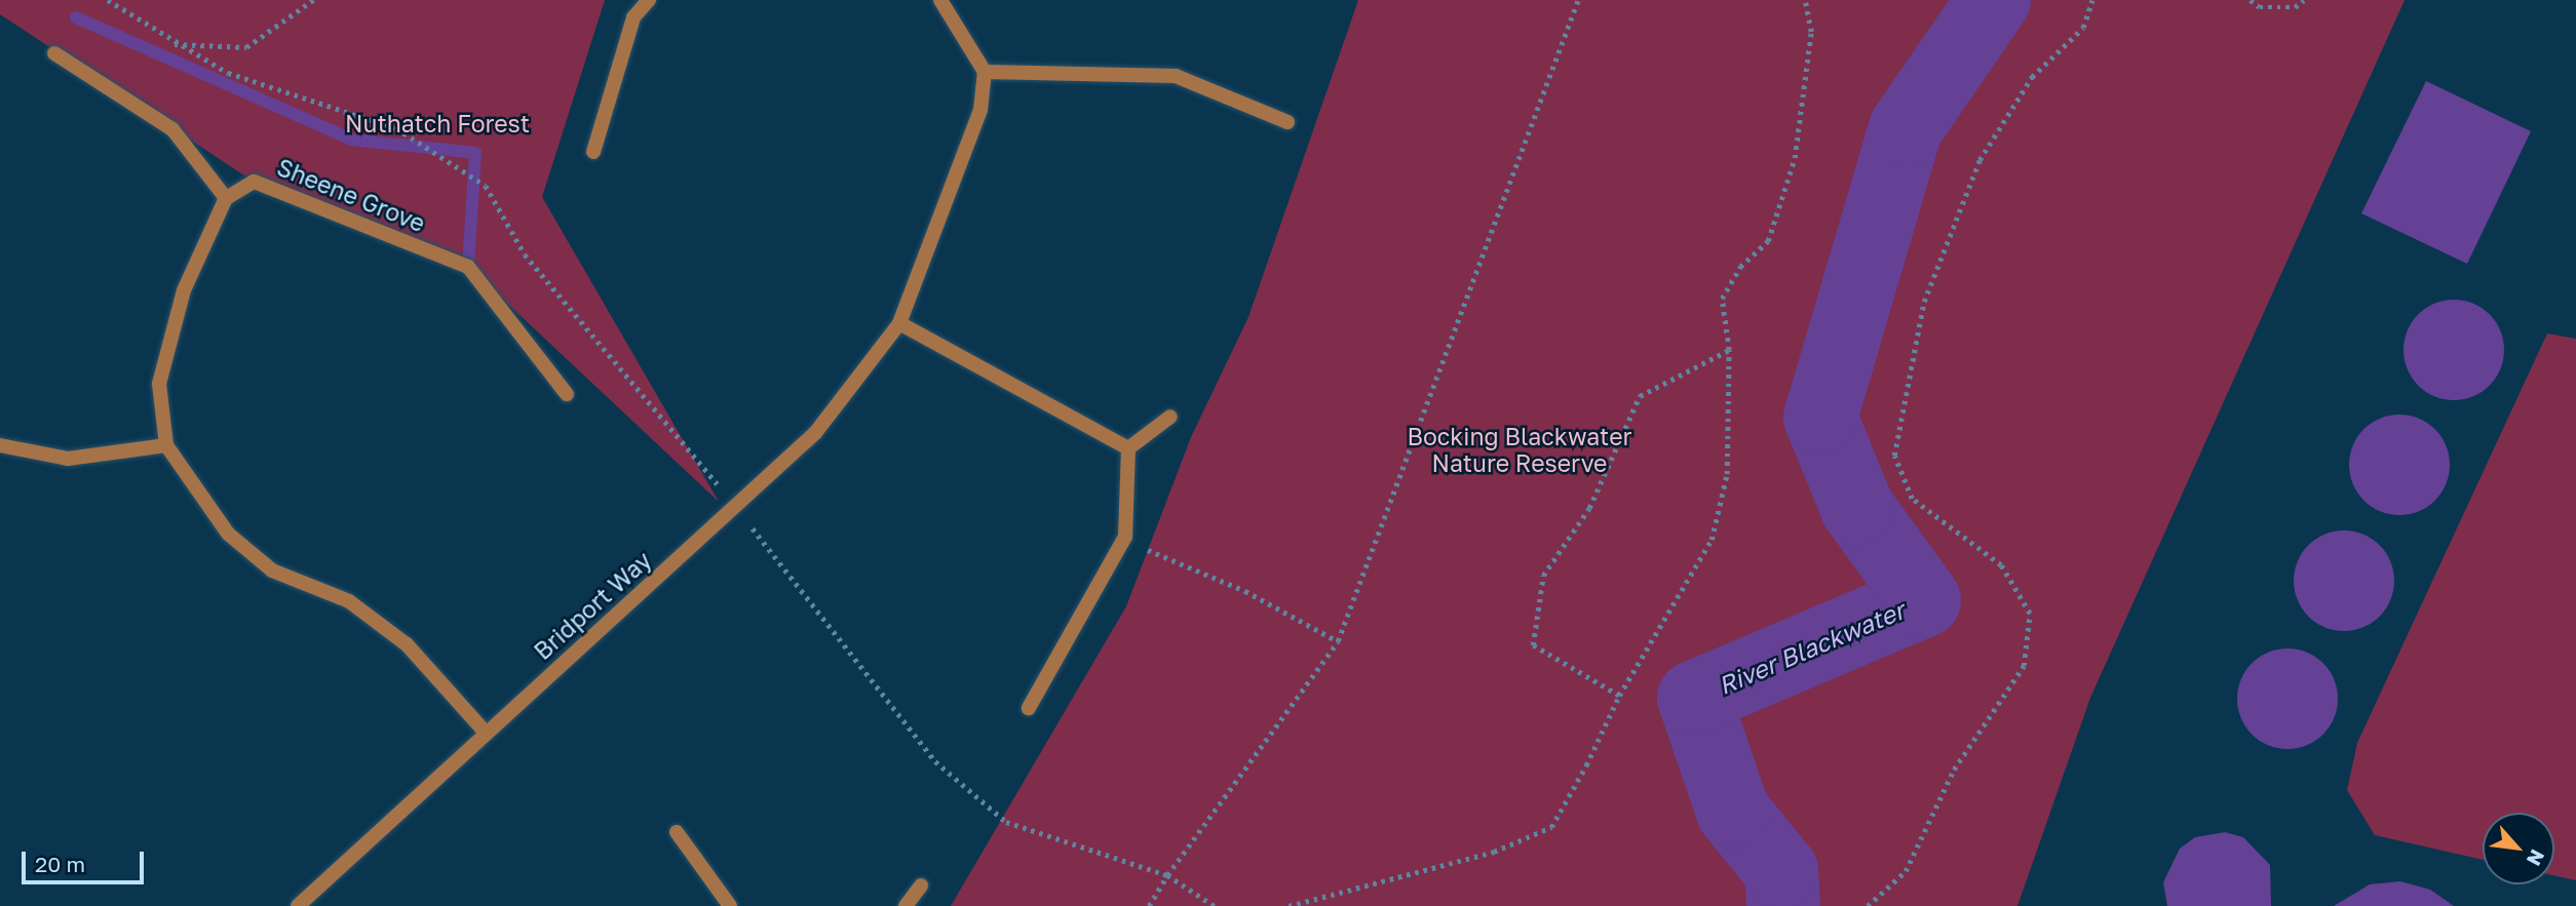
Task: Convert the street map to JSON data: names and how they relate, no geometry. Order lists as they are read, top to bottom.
{
  "streets": {
    "street": ["Sheene Grove", "Bridport Way"]
  },
  "water": ["River Blackwater"],
  "parks": ["Nuthatch Forest", "Bocking Blackwater Nature Reserve"],
  "scale_bar": "20 m",
  "north": "bottom right"
}
